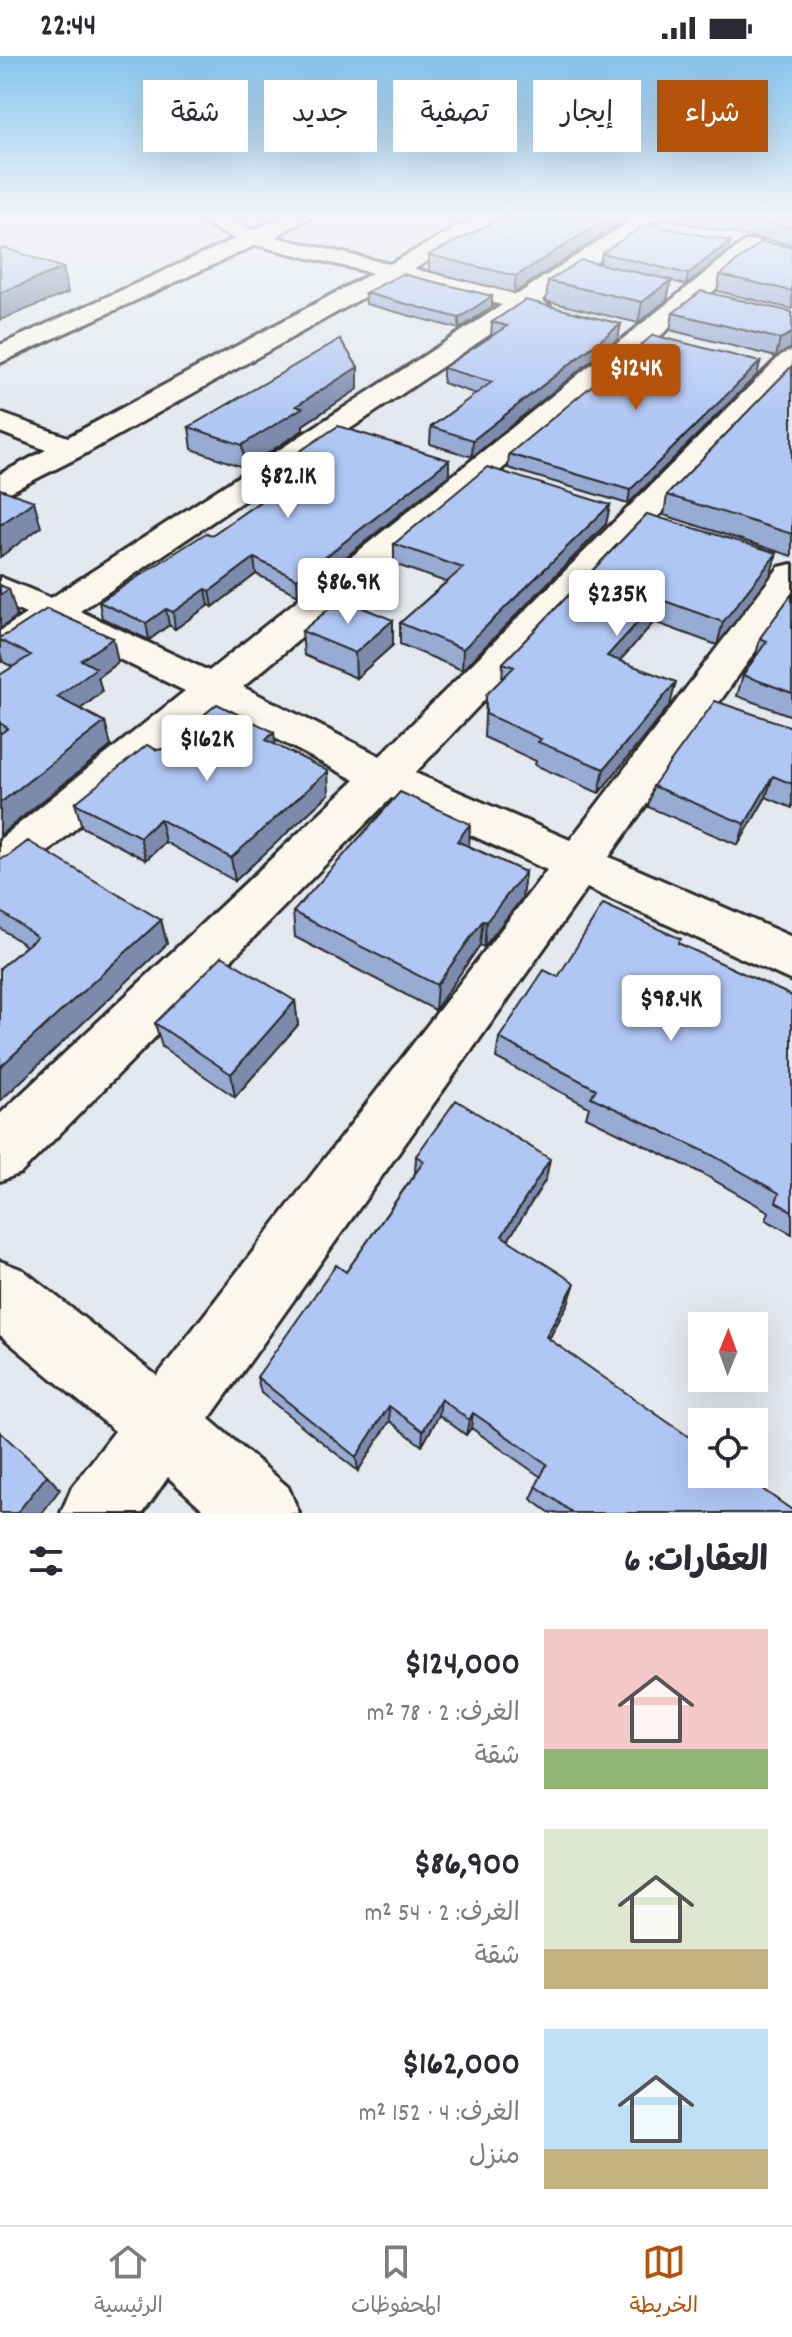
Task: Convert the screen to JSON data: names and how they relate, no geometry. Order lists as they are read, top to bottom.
{
  "north": "top",
  "page": {
    "status": "22:44",
    "chip": [
      "شراء",
      "إيجار",
      "تصفية",
      "جديد",
      "شقة"
    ],
    "price": [
      "$124K",
      "$82.1K",
      "$86.9K",
      "$235K",
      "$162K",
      "$98.4K"
    ],
    "heading": "العقارات: 6",
    "list": [
      {
        "name": "$124,000",
        "note": "الغرف: 2 · 78 m² · شقة"
      },
      {
        "name": "$86,900",
        "note": "الغرف: 2 · 54 m² · شقة"
      },
      {
        "name": "$162,000",
        "note": "الغرف: 4 · 152 m² · منزل"
      }
    ],
    "tabs": ["الخريطة", "المحفوظات", "الرئيسية"]
  }
}
